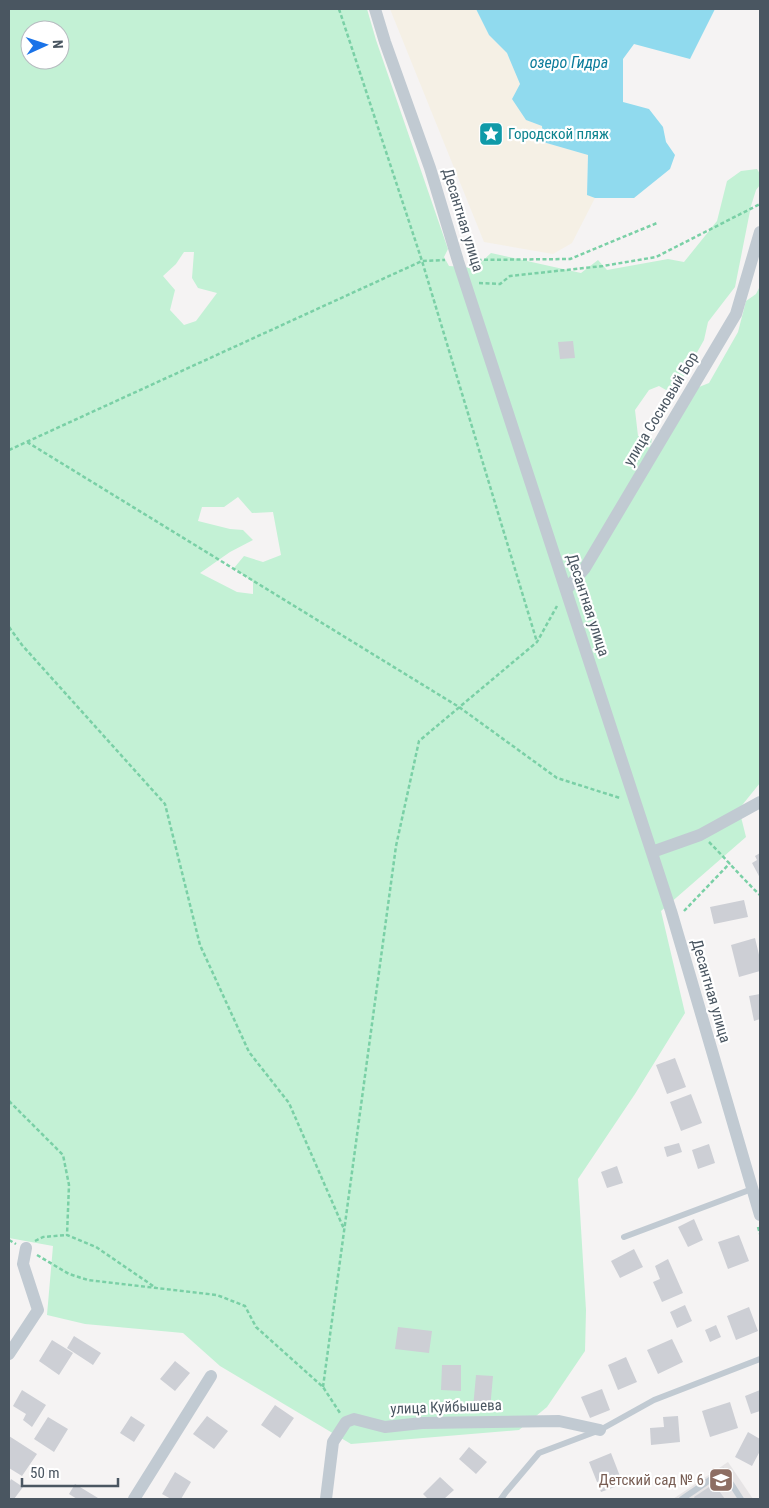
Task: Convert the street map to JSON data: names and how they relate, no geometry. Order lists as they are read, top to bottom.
{
  "streets": {
    "street": ["Десантная улица", "улица Сосновый Бор", "улица Куйбышева"]
  },
  "crossings": [
    ["Десантная улица", "улица Сосновый Бор"]
  ],
  "water": ["озеро Гидра"],
  "places": {
    "place": ["Городской пляж"],
    "school or university": ["Детский сад № 6"]
  },
  "scale_bar": "50 m",
  "north": "right"
}
